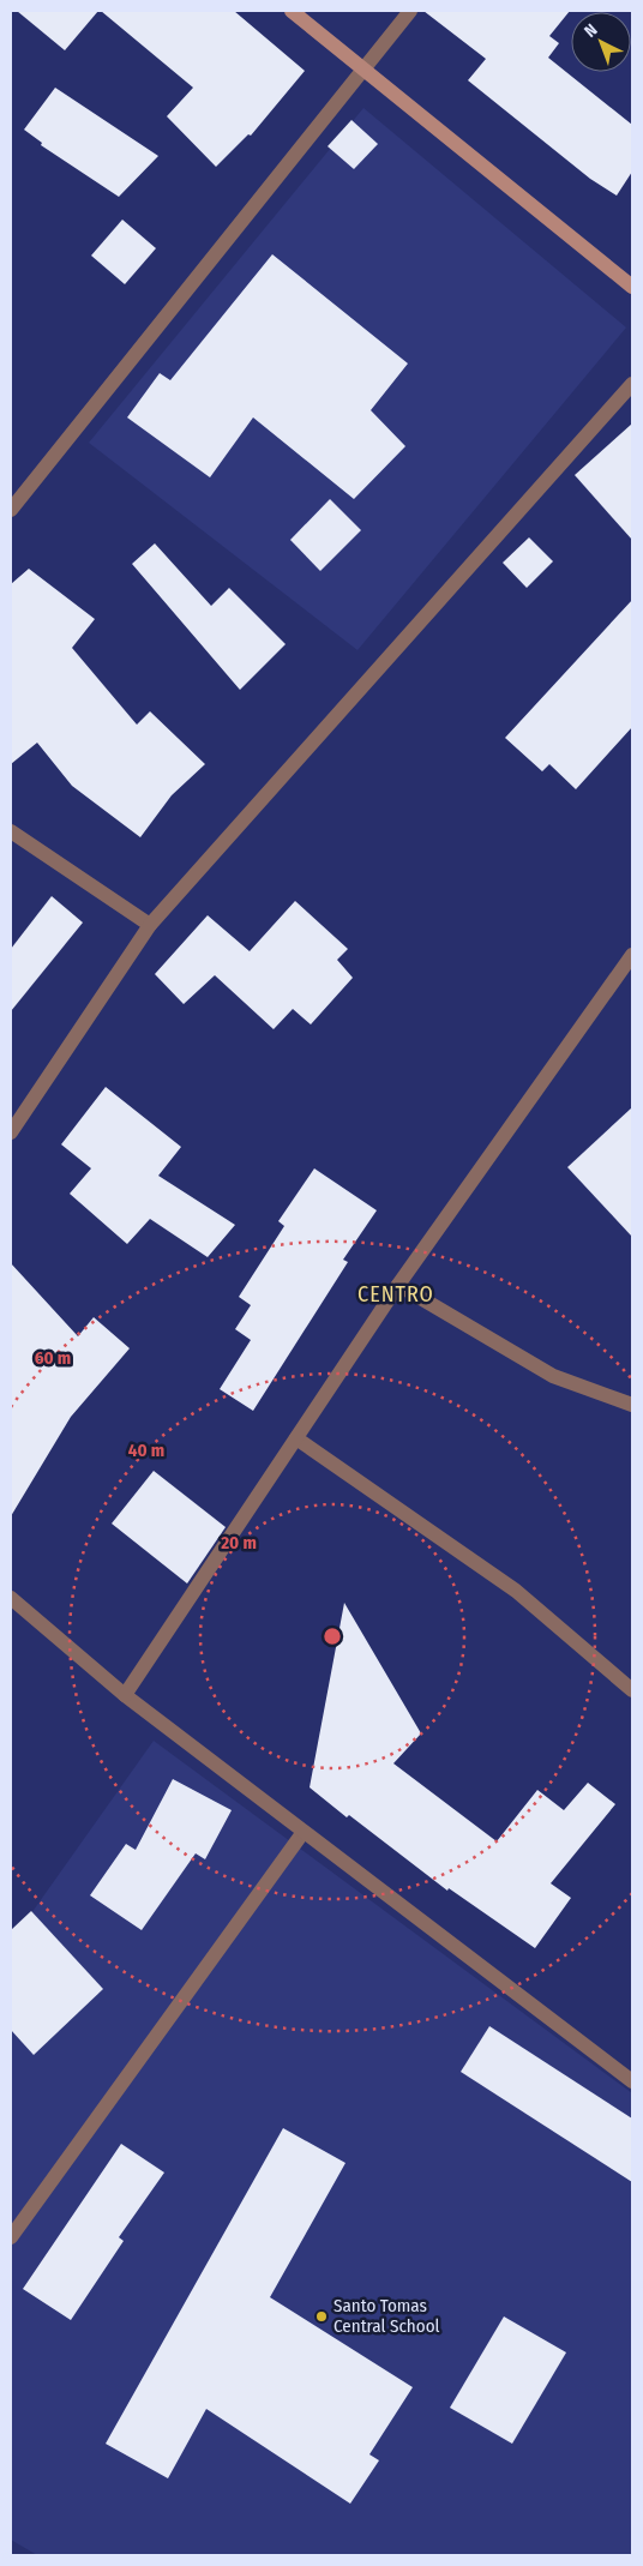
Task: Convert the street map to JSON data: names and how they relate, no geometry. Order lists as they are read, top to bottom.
{
  "districts": ["CENTRO"],
  "places": ["Santo Tomas Central School"],
  "north": "top left",
  "rings": ["60 m", "40 m", "20 m"]
}
